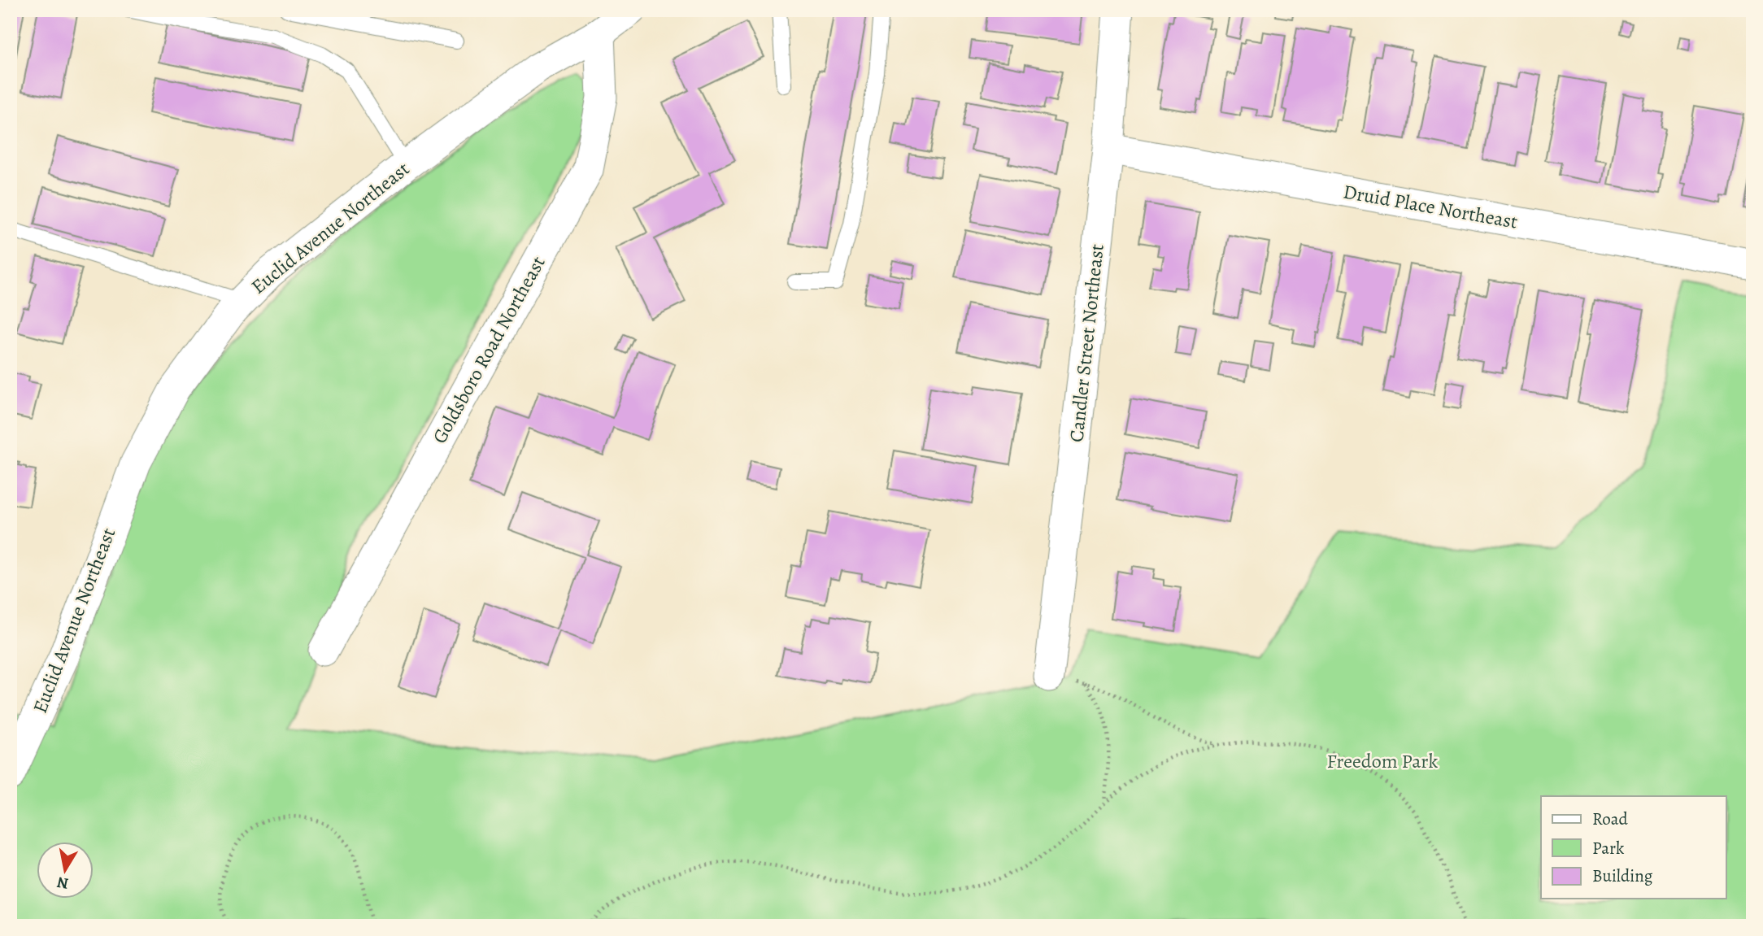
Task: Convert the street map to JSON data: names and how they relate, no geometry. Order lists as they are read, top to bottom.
{
  "streets": {
    "street": [
      "Druid Place Northeast",
      "Euclid Avenue Northeast",
      "Candler Street Northeast",
      "Goldsboro Road Northeast"
    ]
  },
  "crossings": [
    ["Druid Place Northeast", "Candler Street Northeast"],
    ["Euclid Avenue Northeast", "Goldsboro Road Northeast"]
  ],
  "parks": ["Freedom Park"],
  "legend": ["Road", "Park", "Building"],
  "north": "bottom"
}
